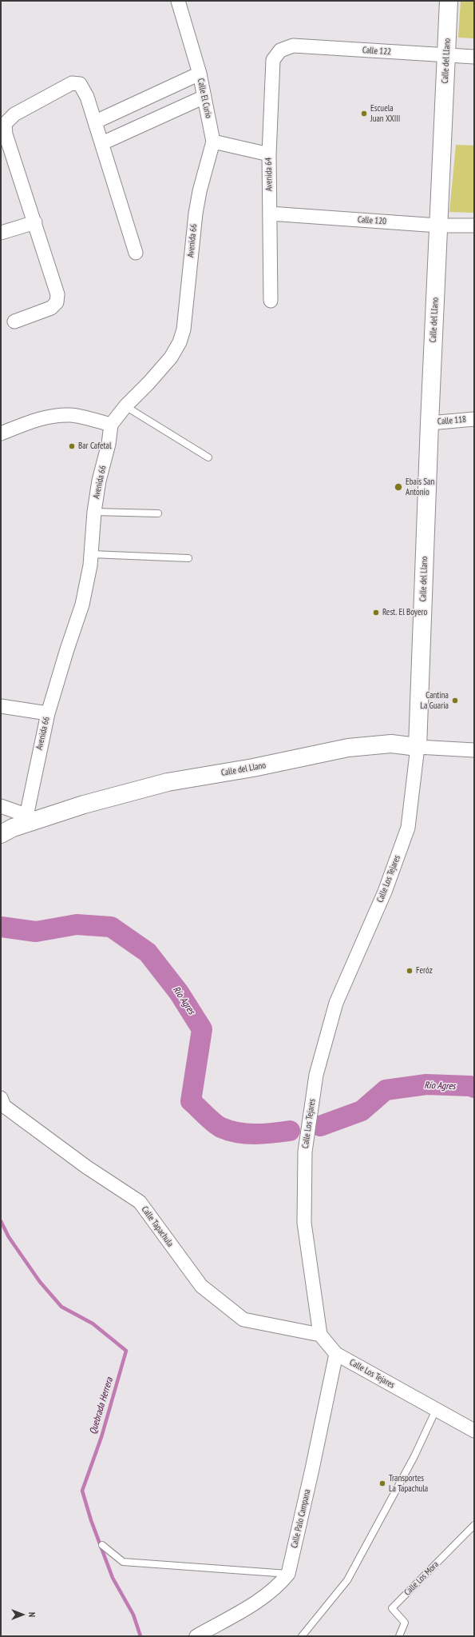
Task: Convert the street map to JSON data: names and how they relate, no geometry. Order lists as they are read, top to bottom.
{
  "streets": {
    "main road": ["Calle del Llano"],
    "street": [
      "Calle 122",
      "Calle El Curio",
      "Avenida 64",
      "Calle 120",
      "Avenida 66",
      "Calle 118",
      "Calle Los Tejares",
      "Calle Tapachula",
      "Calle Palo Campana"
    ],
    "lane": ["Calle Los Mora"]
  },
  "crossings": [
    ["Calle 122", "Calle del Llano"],
    ["Calle 122", "Avenida 64"],
    ["Calle del Llano", "Calle 120"],
    ["Calle del Llano", "Avenida 66"],
    ["Calle del Llano", "Calle 118"],
    ["Calle del Llano", "Calle Los Tejares"],
    ["Calle El Curio", "Avenida 66"],
    ["Avenida 64", "Calle 120"],
    ["Calle Los Tejares", "Calle Tapachula"],
    ["Calle Los Tejares", "Calle Palo Campana"]
  ],
  "water": ["Río Agres", "Quebrada Herrera"],
  "places": [
    "Escuela Juan XXIII",
    "Bar Cafetal",
    "Ebais San Antonio",
    "Rest. El Boyero",
    "Cantina La Guaria",
    "Feróz",
    "Transportes La Tapachula"
  ],
  "north": "right"
}
